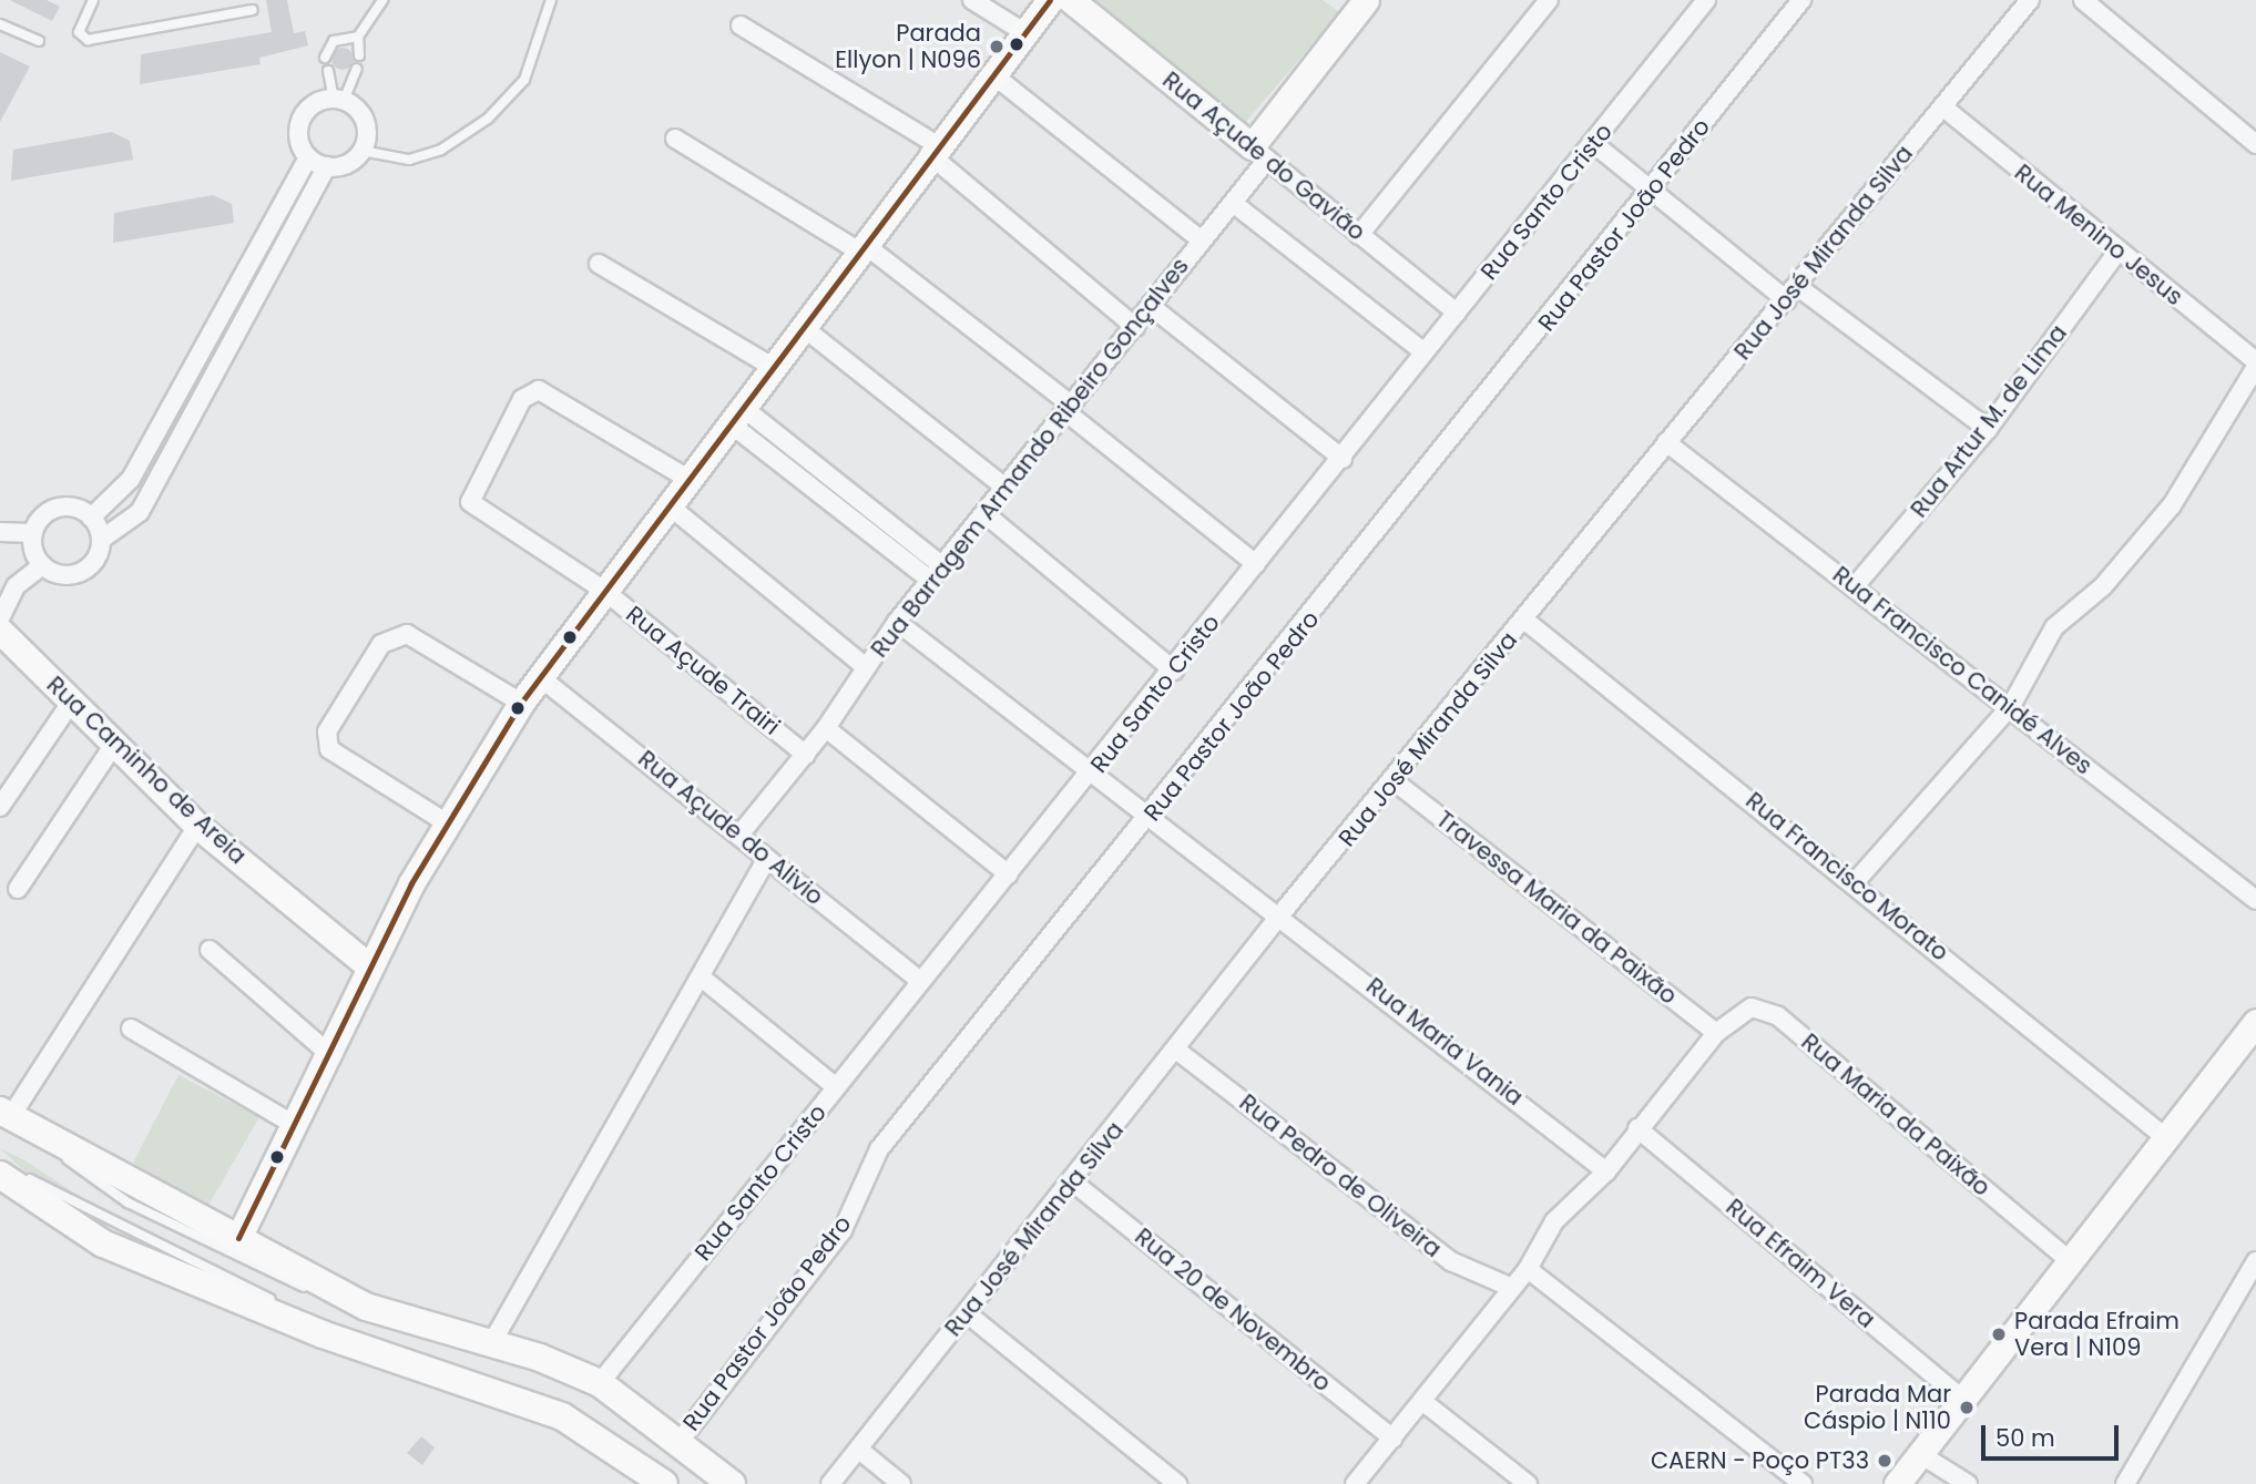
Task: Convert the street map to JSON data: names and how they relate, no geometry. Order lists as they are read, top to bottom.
{
  "streets": {
    "street": [
      "Rua Açude do Gavião",
      "Rua Santo Cristo",
      "Rua Pastor João Pedro",
      "Rua Menino Jesus",
      "Rua José Miranda Silva",
      "Rua Artur M. de Lima",
      "Rua Barragem Armando Ribeiro Gonçalves",
      "Rua Açude Trairi",
      "Rua Francisco Canidé Alves",
      "Rua Caminho de Areia",
      "Rua Açude do Alivio",
      "Rua Francisco Morato",
      "Travessa Maria da Paixão",
      "Rua Maria Vania",
      "Rua Maria da Paixão",
      "Rua Pedro de Oliveira",
      "Rua Efraim Vera",
      "Rua 20 de Novembro"
    ]
  },
  "crossings": [
    ["Rua Açude do Gavião", "Rua Santo Cristo"],
    ["Rua Açude do Gavião", "Rua Barragem Armando Ribeiro Gonçalves"],
    ["Rua Santo Cristo", "Rua Açude do Alivio"],
    ["Rua Santo Cristo", "Rua Maria Vania"],
    ["Rua Pastor João Pedro", "Rua Maria Vania"],
    ["Rua Menino Jesus", "Rua José Miranda Silva"],
    ["Rua Menino Jesus", "Rua Artur M. de Lima"],
    ["Rua José Miranda Silva", "Rua Francisco Canidé Alves"],
    ["Rua José Miranda Silva", "Rua Francisco Morato"],
    ["Rua José Miranda Silva", "Travessa Maria da Paixão"],
    ["Rua José Miranda Silva", "Rua Maria Vania"],
    ["Rua José Miranda Silva", "Rua Pedro de Oliveira"],
    ["Rua José Miranda Silva", "Rua 20 de Novembro"],
    ["Rua Artur M. de Lima", "Rua Francisco Canidé Alves"],
    ["Rua Barragem Armando Ribeiro Gonçalves", "Rua Açude Trairi"],
    ["Rua Barragem Armando Ribeiro Gonçalves", "Rua Açude do Alivio"],
    ["Rua Barragem Armando Ribeiro Gonçalves", "Rua Maria Vania"],
    ["Travessa Maria da Paixão", "Rua Maria da Paixão"]
  ],
  "places": [
    "Parada Ellyon | N096",
    "Parada Efraim Vera | N109",
    "Parada Mar Cáspio | N110",
    "CAERN - Poço PT33"
  ],
  "scale_bar": "50 m"
}
